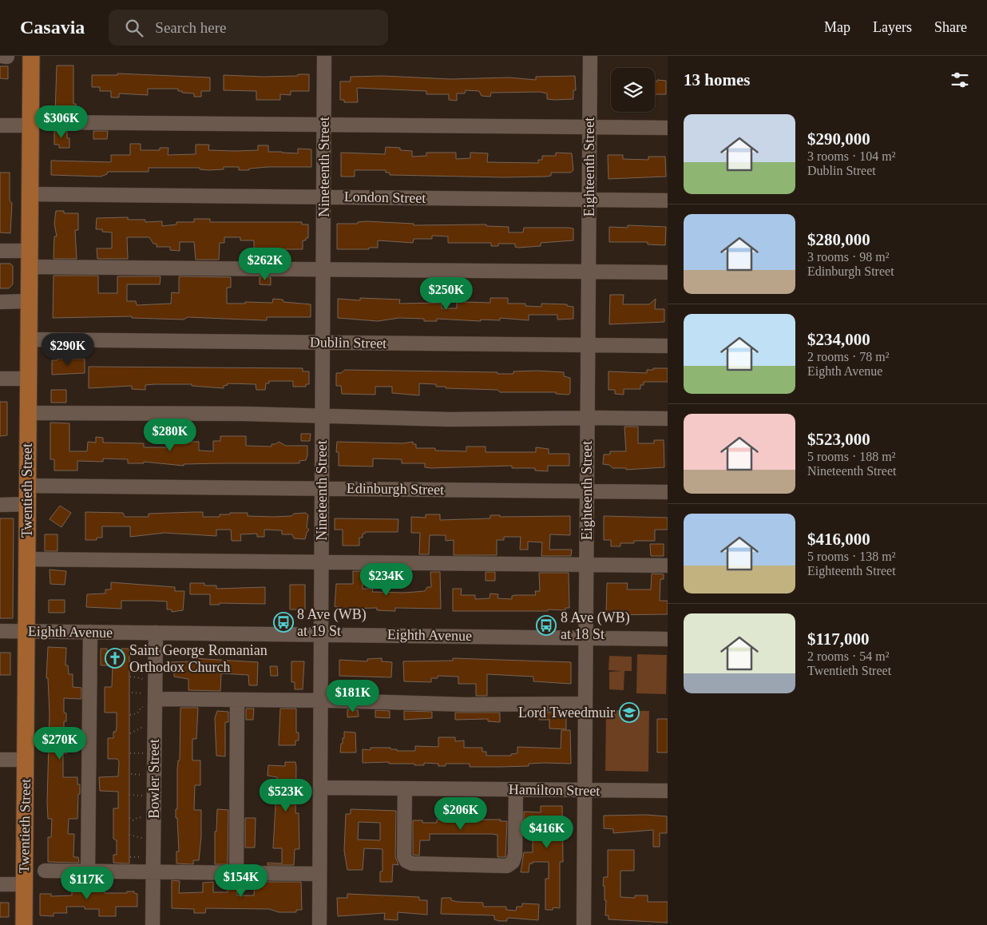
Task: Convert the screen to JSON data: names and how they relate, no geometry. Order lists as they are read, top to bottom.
{
  "streets": {
    "main road": ["Twentieth Street"],
    "street": [
      "Nineteenth Street",
      "Eighteenth Street",
      "London Street",
      "Dublin Street",
      "Edinburgh Street",
      "Eighth Avenue",
      "Bowler Street",
      "Hamilton Street"
    ]
  },
  "crossings": [
    ["Nineteenth Street", "London Street"],
    ["Nineteenth Street", "Dublin Street"],
    ["Nineteenth Street", "Edinburgh Street"],
    ["Nineteenth Street", "Eighth Avenue"],
    ["Nineteenth Street", "Hamilton Street"],
    ["Eighteenth Street", "London Street"],
    ["Eighteenth Street", "Dublin Street"],
    ["Eighteenth Street", "Edinburgh Street"],
    ["Eighteenth Street", "Eighth Avenue"],
    ["Eighteenth Street", "Hamilton Street"],
    ["London Street", "Twentieth Street"],
    ["Dublin Street", "Twentieth Street"],
    ["Edinburgh Street", "Twentieth Street"],
    ["Twentieth Street", "Eighth Avenue"],
    ["Eighth Avenue", "Bowler Street"]
  ],
  "places": {
    "bus stop": ["8 Ave (WB) at 19 St", "8 Ave (WB) at 18 St"],
    "church": ["Saint George Romanian Orthodox Church"],
    "school or university": ["Lord Tweedmuir"]
  },
  "page": {
    "header": "Casavia",
    "search": "Search here",
    "nav": ["Map", "Layers", "Share"],
    "heading": "13 homes",
    "list": [
      {
        "name": "$290,000",
        "note": "3 rooms · 104 m² · Dublin Street"
      },
      {
        "name": "$280,000",
        "note": "3 rooms · 98 m² · Edinburgh Street"
      },
      {
        "name": "$234,000",
        "note": "2 rooms · 78 m² · Eighth Avenue"
      },
      {
        "name": "$523,000",
        "note": "5 rooms · 188 m² · Nineteenth Street"
      },
      {
        "name": "$416,000",
        "note": "5 rooms · 138 m² · Eighteenth Street"
      },
      {
        "name": "$117,000",
        "note": "2 rooms · 54 m² · Twentieth Street"
      }
    ],
    "price": [
      "$306K",
      "$262K",
      "$250K",
      "$290K",
      "$280K",
      "$234K",
      "$181K",
      "$270K",
      "$523K",
      "$206K",
      "$416K",
      "$154K",
      "$117K"
    ]
  }
}
